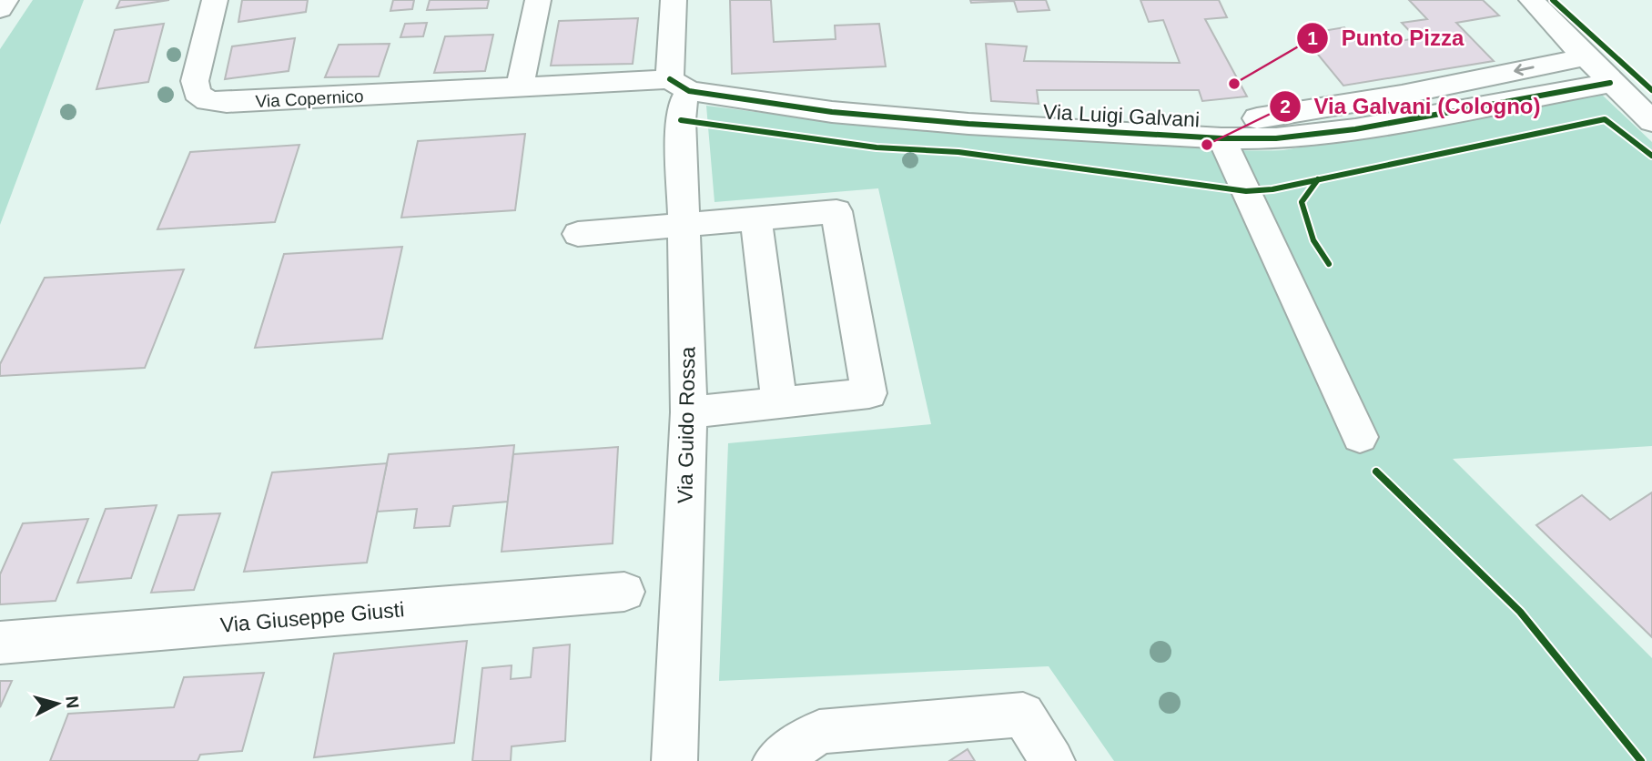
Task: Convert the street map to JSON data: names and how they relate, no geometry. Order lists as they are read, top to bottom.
{
  "streets": {
    "street": [
      "Via Copernico",
      "Via Luigi Galvani",
      "Via Guido Rossa",
      "Via Giuseppe Giusti"
    ]
  },
  "crossings": [
    ["Via Copernico", "Via Luigi Galvani"],
    ["Via Copernico", "Via Guido Rossa"],
    ["Via Luigi Galvani", "Via Guido Rossa"]
  ],
  "places": ["Punto Pizza", "Via Galvani (Cologno)"],
  "north": "right"
}
